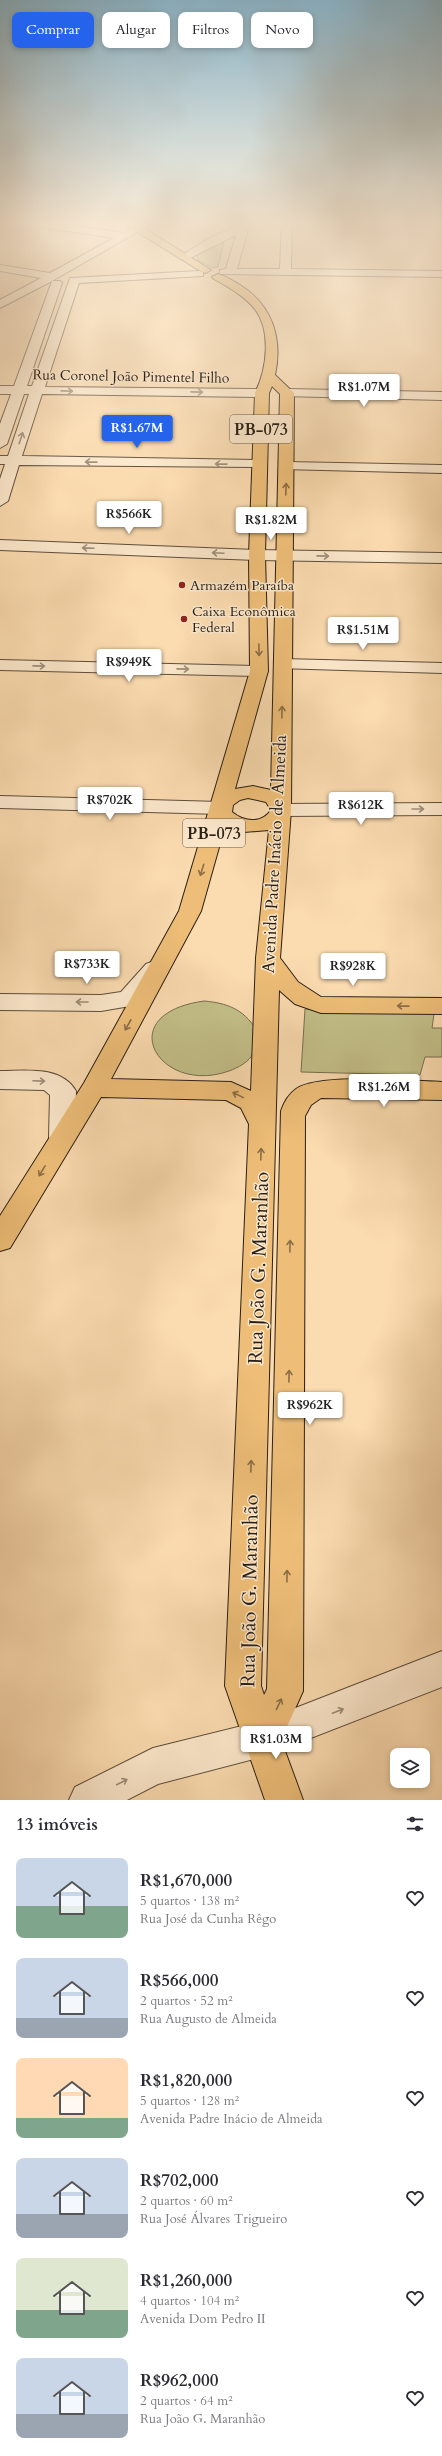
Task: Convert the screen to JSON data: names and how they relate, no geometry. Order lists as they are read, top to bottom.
{
  "streets": {
    "main road": ["PB-073", "Avenida Padre Inácio de Almeida", "Rua João G. Maranhão"],
    "street": ["Rua Coronel João Pimentel Filho"]
  },
  "crossings": [
    ["Rua Coronel João Pimentel Filho", "PB-073"],
    ["PB-073", "Avenida Padre Inácio de Almeida"],
    ["Avenida Padre Inácio de Almeida", "Rua João G. Maranhão"]
  ],
  "one_way": ["Rua João G. Maranhão"],
  "places": ["Armazém Paraíba", "Caixa Econômica Federal"],
  "page": {
    "chip": [
      "Comprar",
      "Alugar",
      "Filtros",
      "Novo"
    ],
    "price": [
      "R$1.07M",
      "R$1.67M",
      "R$566K",
      "R$1.82M",
      "R$1.51M",
      "R$949K",
      "R$702K",
      "R$612K",
      "R$733K",
      "R$928K",
      "R$1.26M",
      "R$962K",
      "R$1.03M"
    ],
    "heading": "13 imóveis",
    "list": [
      {
        "name": "R$1,670,000",
        "note": "5 quartos · 138 m² · Rua José da Cunha Rêgo"
      },
      {
        "name": "R$566,000",
        "note": "2 quartos · 52 m² · Rua Augusto de Almeida"
      },
      {
        "name": "R$1,820,000",
        "note": "5 quartos · 128 m² · Avenida Padre Inácio de Almeida"
      },
      {
        "name": "R$702,000",
        "note": "2 quartos · 60 m² · Rua José Álvares Trigueiro"
      },
      {
        "name": "R$1,260,000",
        "note": "4 quartos · 104 m² · Avenida Dom Pedro II"
      },
      {
        "name": "R$962,000",
        "note": "2 quartos · 64 m² · Rua João G. Maranhão"
      }
    ]
  }
}
